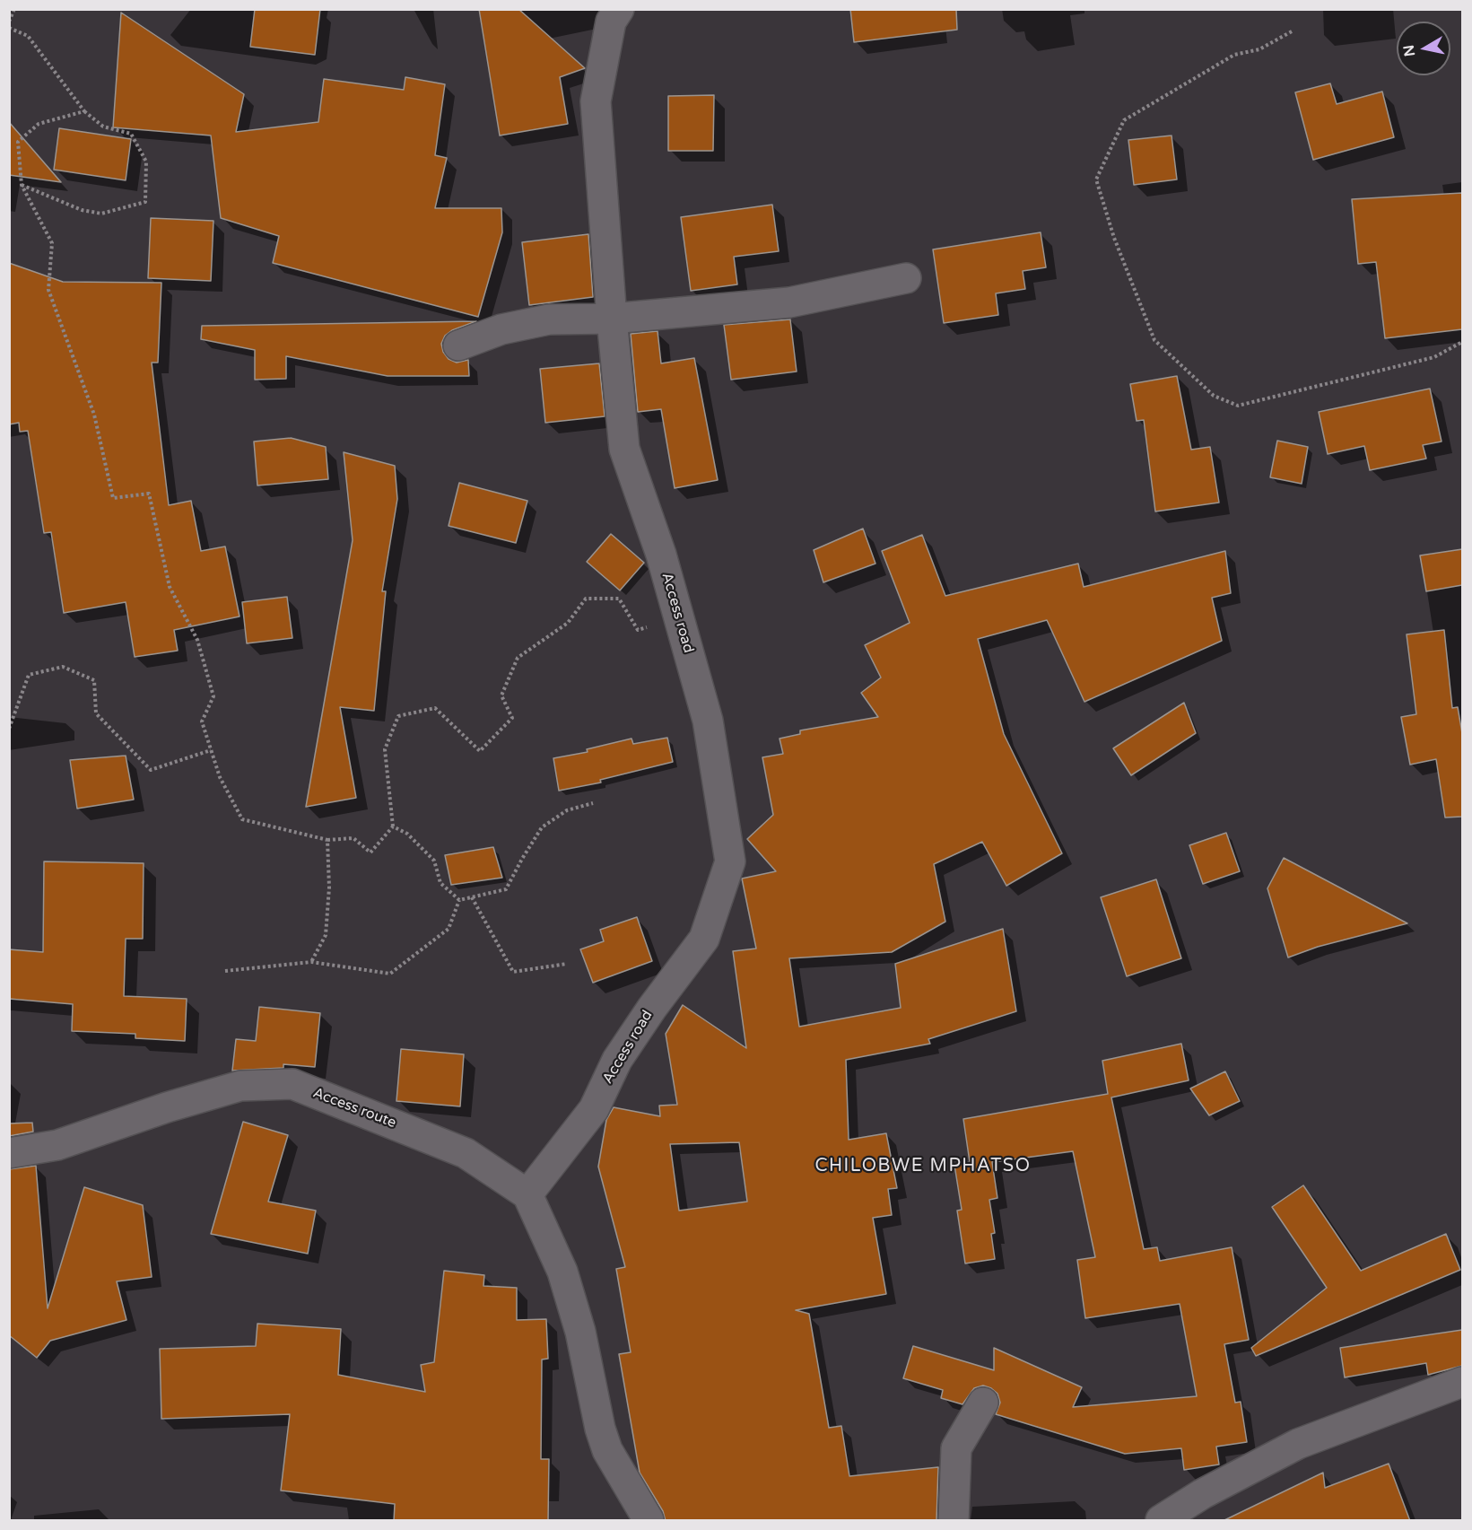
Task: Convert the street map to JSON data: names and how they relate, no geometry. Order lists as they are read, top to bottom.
{
  "streets": {
    "street": ["Access road", "Access route"]
  },
  "crossings": [
    ["Access road", "Access route"]
  ],
  "districts": ["CHILOBWE MPHATSO"],
  "north": "left"
}
